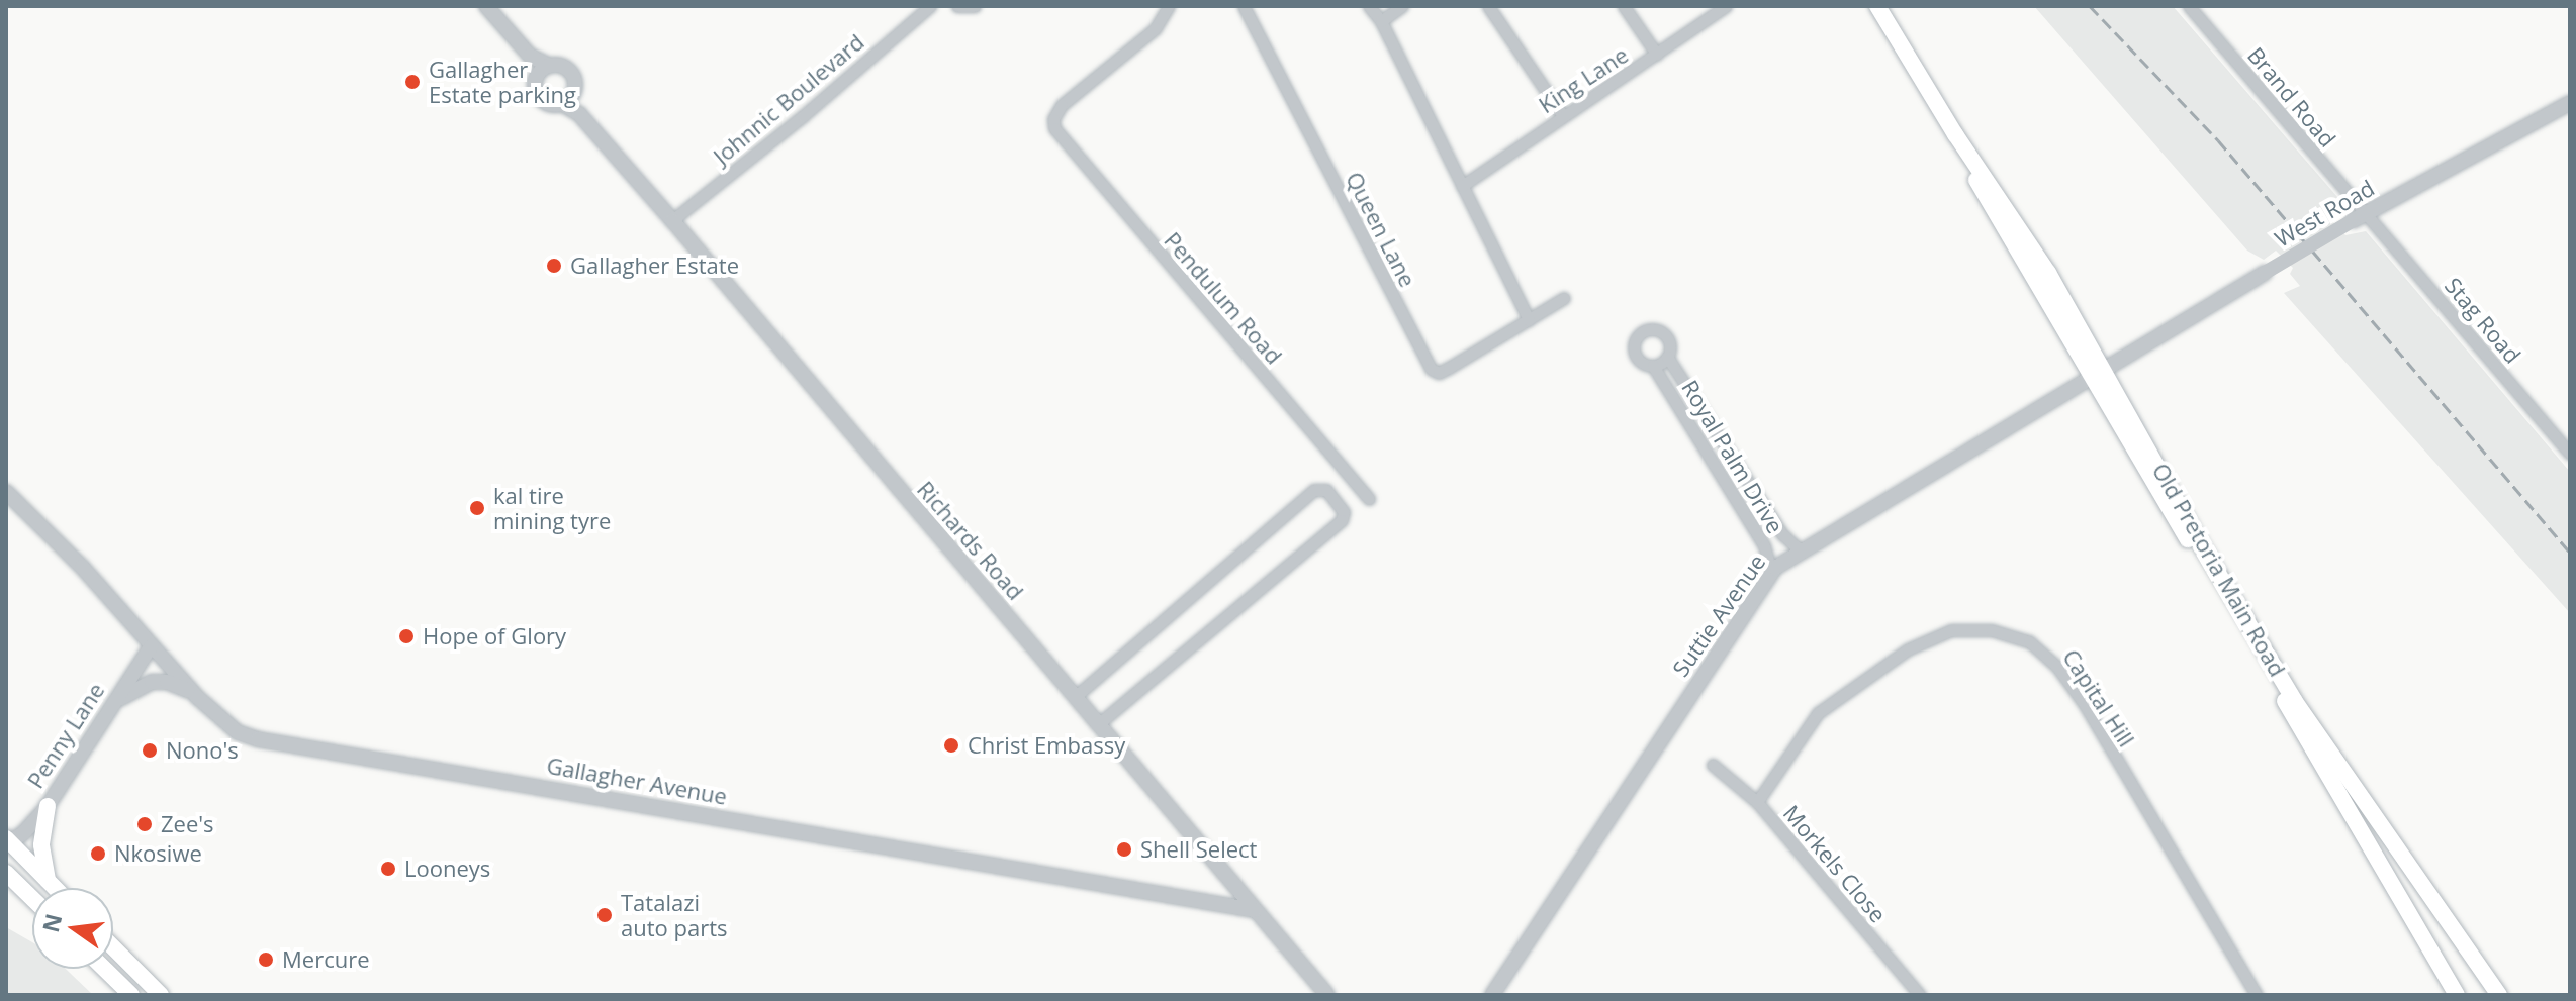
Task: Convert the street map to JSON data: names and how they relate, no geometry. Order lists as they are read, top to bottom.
{
  "streets": {
    "main road": ["Old Pretoria Main Road"],
    "street": [
      "King Lane",
      "Brand Road",
      "Johnnic Boulevard",
      "West Road",
      "Queen Lane",
      "Pendulum Road",
      "Stag Road",
      "Royal Palm Drive",
      "Richards Road",
      "Suttie Avenue",
      "Capital Hill",
      "Penny Lane",
      "Gallagher Avenue",
      "Morkels Close"
    ]
  },
  "crossings": [
    ["Brand Road", "West Road"],
    ["Brand Road", "Stag Road"],
    ["Johnnic Boulevard", "Richards Road"],
    ["West Road", "Stag Road"],
    ["West Road", "Old Pretoria Main Road"],
    ["West Road", "Suttie Avenue"],
    ["Royal Palm Drive", "Suttie Avenue"],
    ["Richards Road", "Gallagher Avenue"],
    ["Old Pretoria Main Road", "Suttie Avenue"],
    ["Capital Hill", "Morkels Close"],
    ["Penny Lane", "Gallagher Avenue"]
  ],
  "places": [
    "Gallagher Estate parking",
    "Gallagher Estate",
    "kal tire mining tyre",
    "Hope of Glory",
    "Christ Embassy",
    "Nono's",
    "Zee's",
    "Shell Select",
    "Nkosiwe",
    "Looneys",
    "Tatalazi auto parts",
    "Mercure"
  ],
  "north": "left"
}
